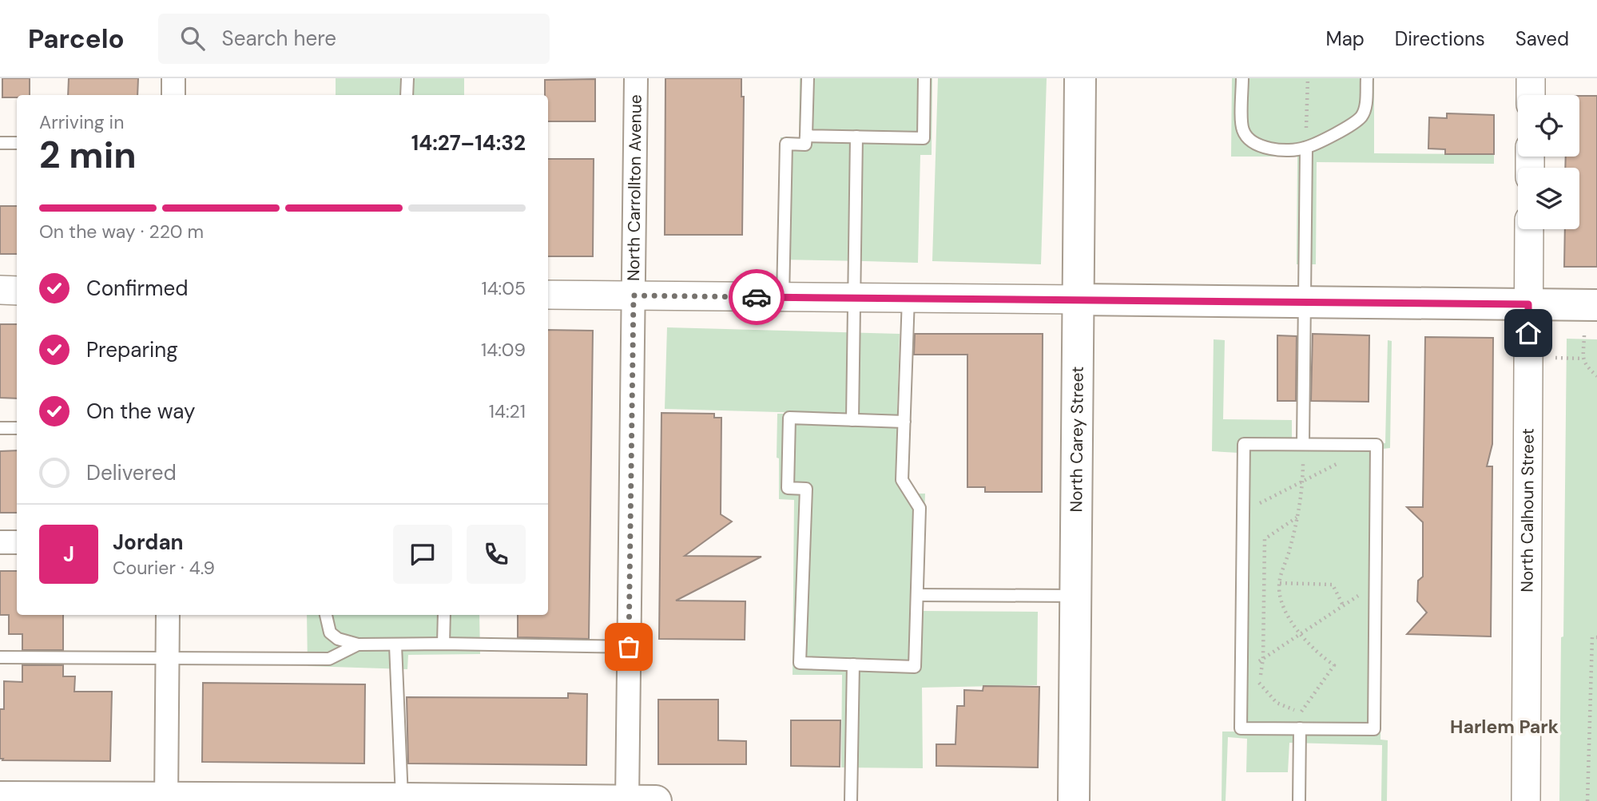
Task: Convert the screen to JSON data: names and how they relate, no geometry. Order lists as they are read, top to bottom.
{
  "streets": {
    "main road": ["North Carey Street"],
    "street": ["North Carrollton Avenue", "North Calhoun Street"]
  },
  "districts": ["Harlem Park"],
  "page": {
    "header": "Parcelo",
    "search": "Search here",
    "nav": ["Map", "Directions", "Saved"],
    "heading": ["2 min", "Arriving in", "14:27–14:32"],
    "panel": ["Jordan", "Courier · 4.9"],
    "bar": "On the way · 220 m",
    "list": [
      ["Confirmed", "14:05"],
      ["Preparing", "14:09"],
      ["On the way", "14:21"],
      "Delivered"
    ],
    "round": "J"
  }
}
